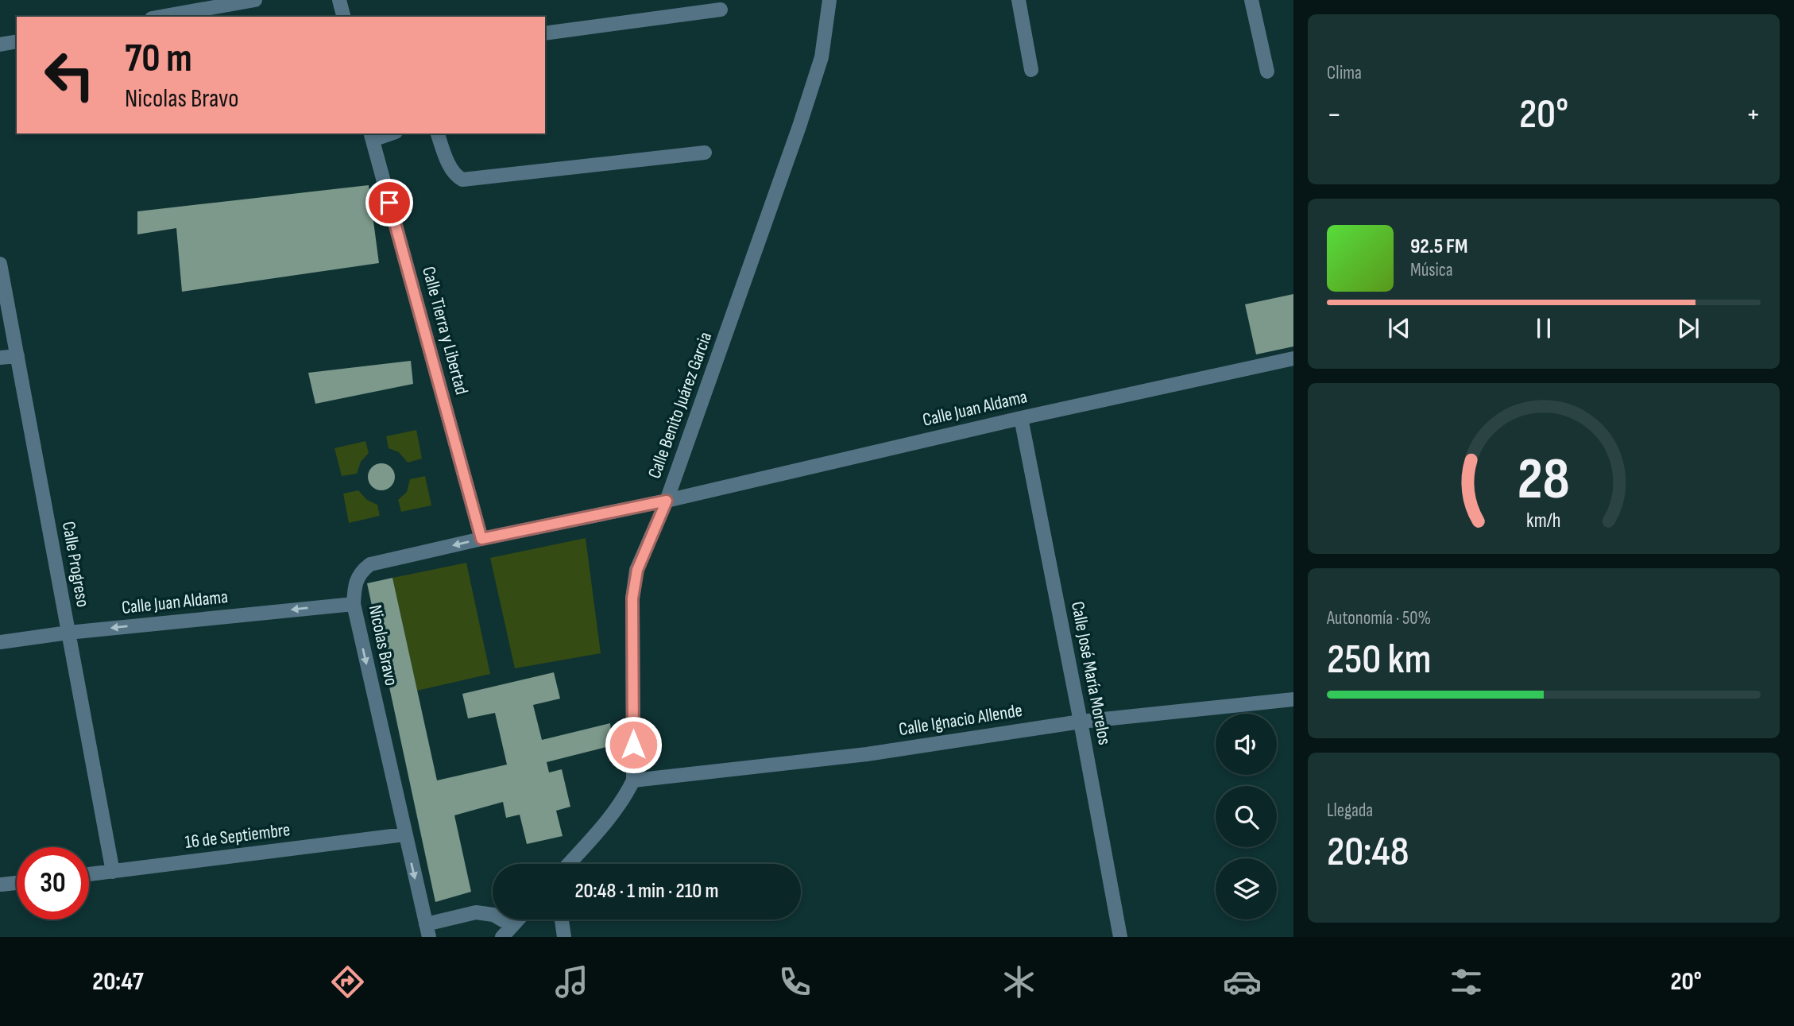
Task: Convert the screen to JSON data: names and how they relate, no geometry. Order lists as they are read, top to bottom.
{
  "streets": {
    "street": [
      "Calle Tierra y Libertad",
      "Calle Benito Juárez Garcia",
      "Calle Juan Aldama",
      "Calle Progreso",
      "Nicolas Bravo",
      "Calle José María Morelos",
      "Calle Ignacio Allende",
      "16 de Septiembre"
    ]
  },
  "crossings": [
    ["Calle Tierra y Libertad", "Nicolas Bravo"],
    ["Calle Benito Juárez Garcia", "Calle Juan Aldama"],
    ["Calle Benito Juárez Garcia", "Nicolas Bravo"],
    ["Calle Benito Juárez Garcia", "Calle Ignacio Allende"],
    ["Calle Juan Aldama", "Calle Progreso"],
    ["Calle Juan Aldama", "Nicolas Bravo"],
    ["Calle Juan Aldama", "Calle José María Morelos"],
    ["Calle Progreso", "16 de Septiembre"],
    ["Nicolas Bravo", "16 de Septiembre"],
    ["Calle José María Morelos", "Calle Ignacio Allende"]
  ],
  "page": {
    "tile": [
      "Clima",
      ["Autonomía · 50%", "250 km"],
      ["Llegada", "20:48"]
    ],
    "turn": ["70 m", "Nicolas Bravo"],
    "heat": ["−", "20°", "+"],
    "song": ["92.5 FM", "Música"],
    "limit": "30",
    "trip": "20:48 · 1 min · 210 m",
    "tabs": ["20:47", "20°"],
    "gauge": ["28", "km/h"]
  }
}
